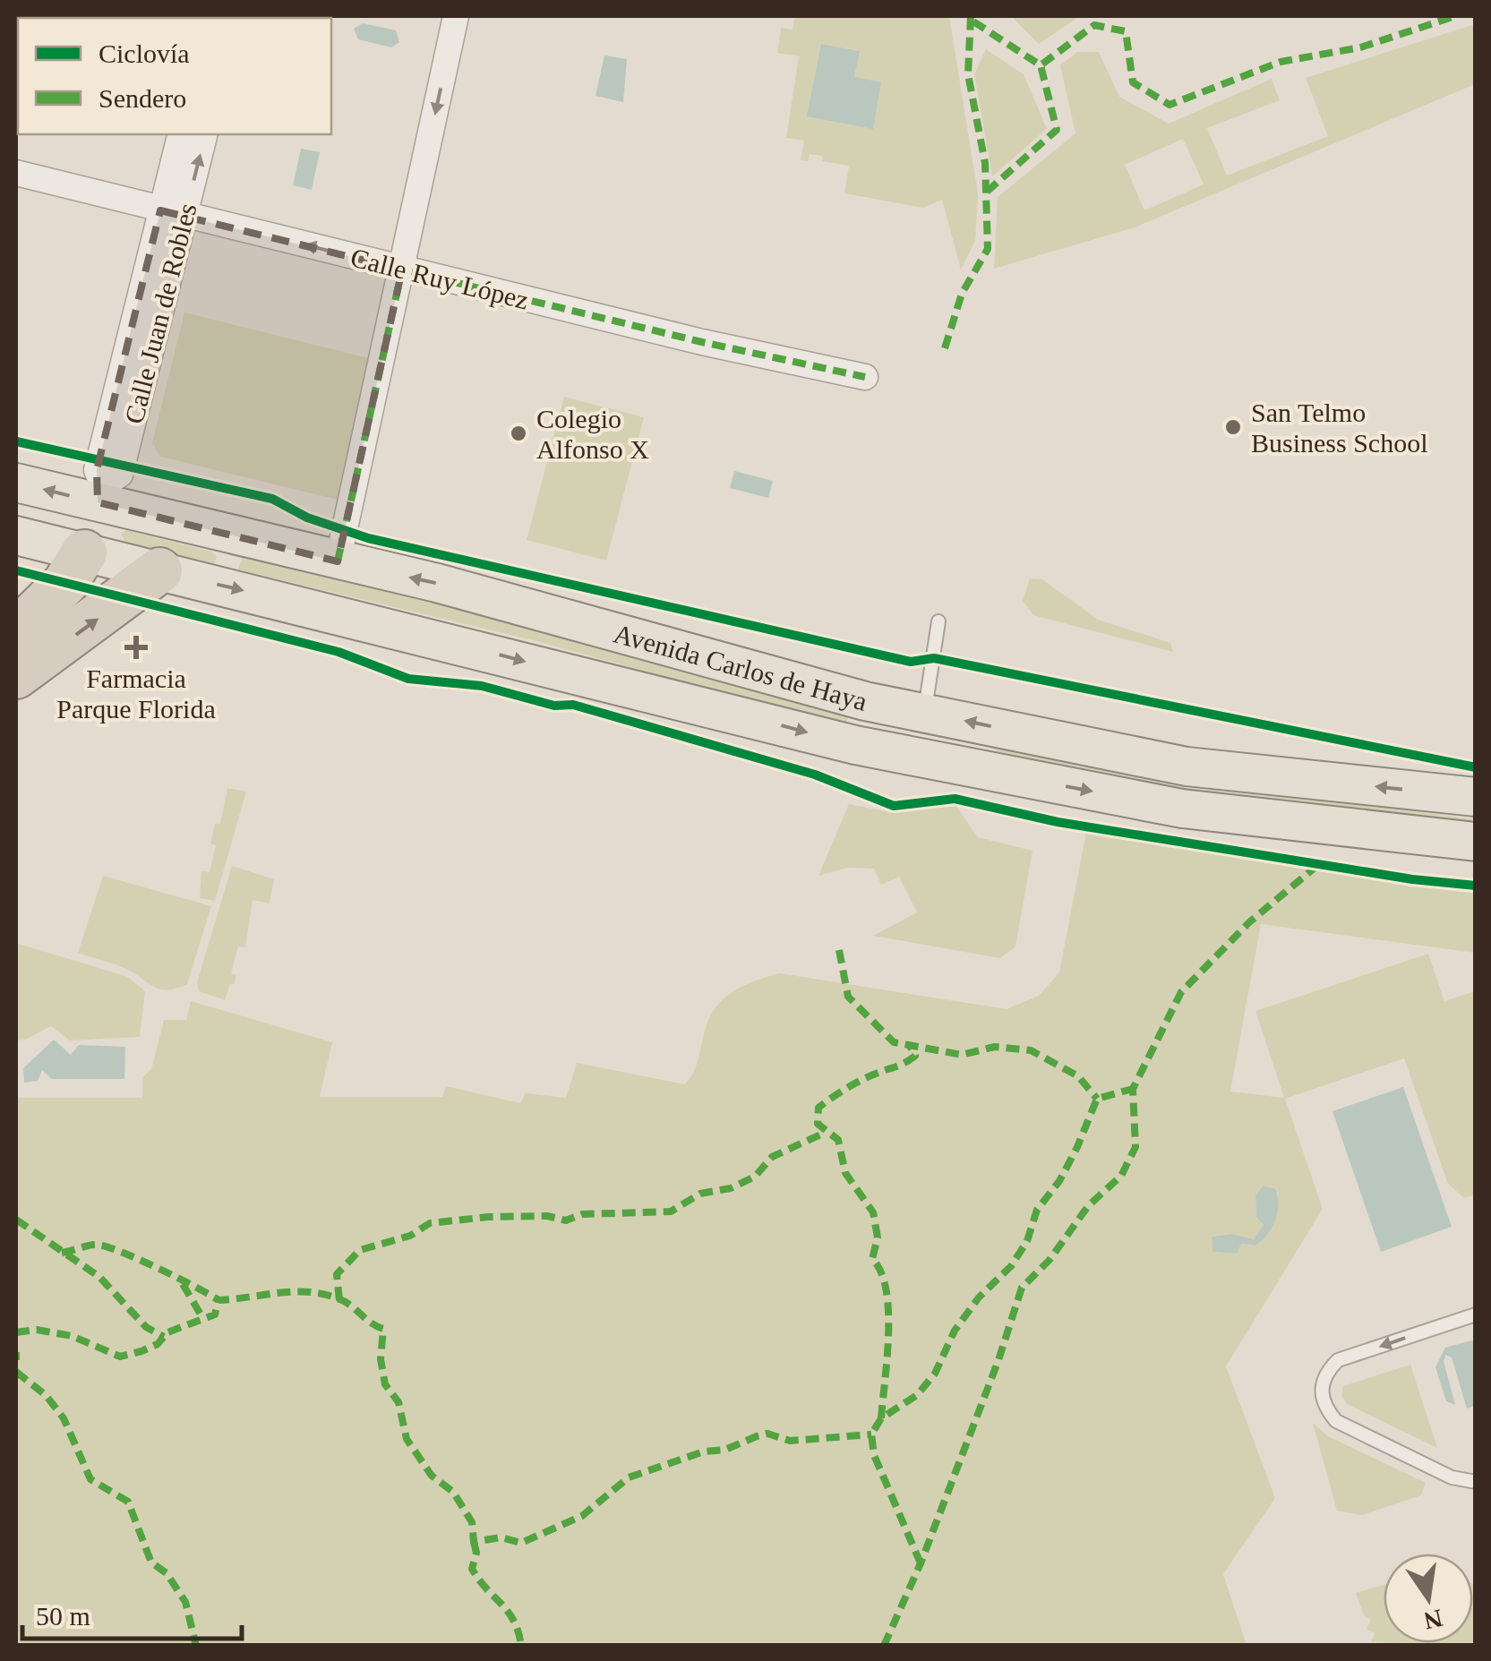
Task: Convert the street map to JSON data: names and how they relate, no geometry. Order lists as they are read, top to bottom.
{
  "streets": {
    "main road": ["Avenida Carlos de Haya"],
    "street": ["Calle Ruy López", "Calle Juan de Robles"]
  },
  "crossings": [
    ["Calle Ruy López", "Calle Juan de Robles"],
    ["Calle Juan de Robles", "Avenida Carlos de Haya"]
  ],
  "places": {
    "other": ["San Telmo Business School", "Colegio Alfonso X"],
    "health": ["Farmacia Parque Florida"]
  },
  "legend": ["Ciclovía", "Sendero"],
  "scale_bar": "50 m",
  "north": "bottom"
}
